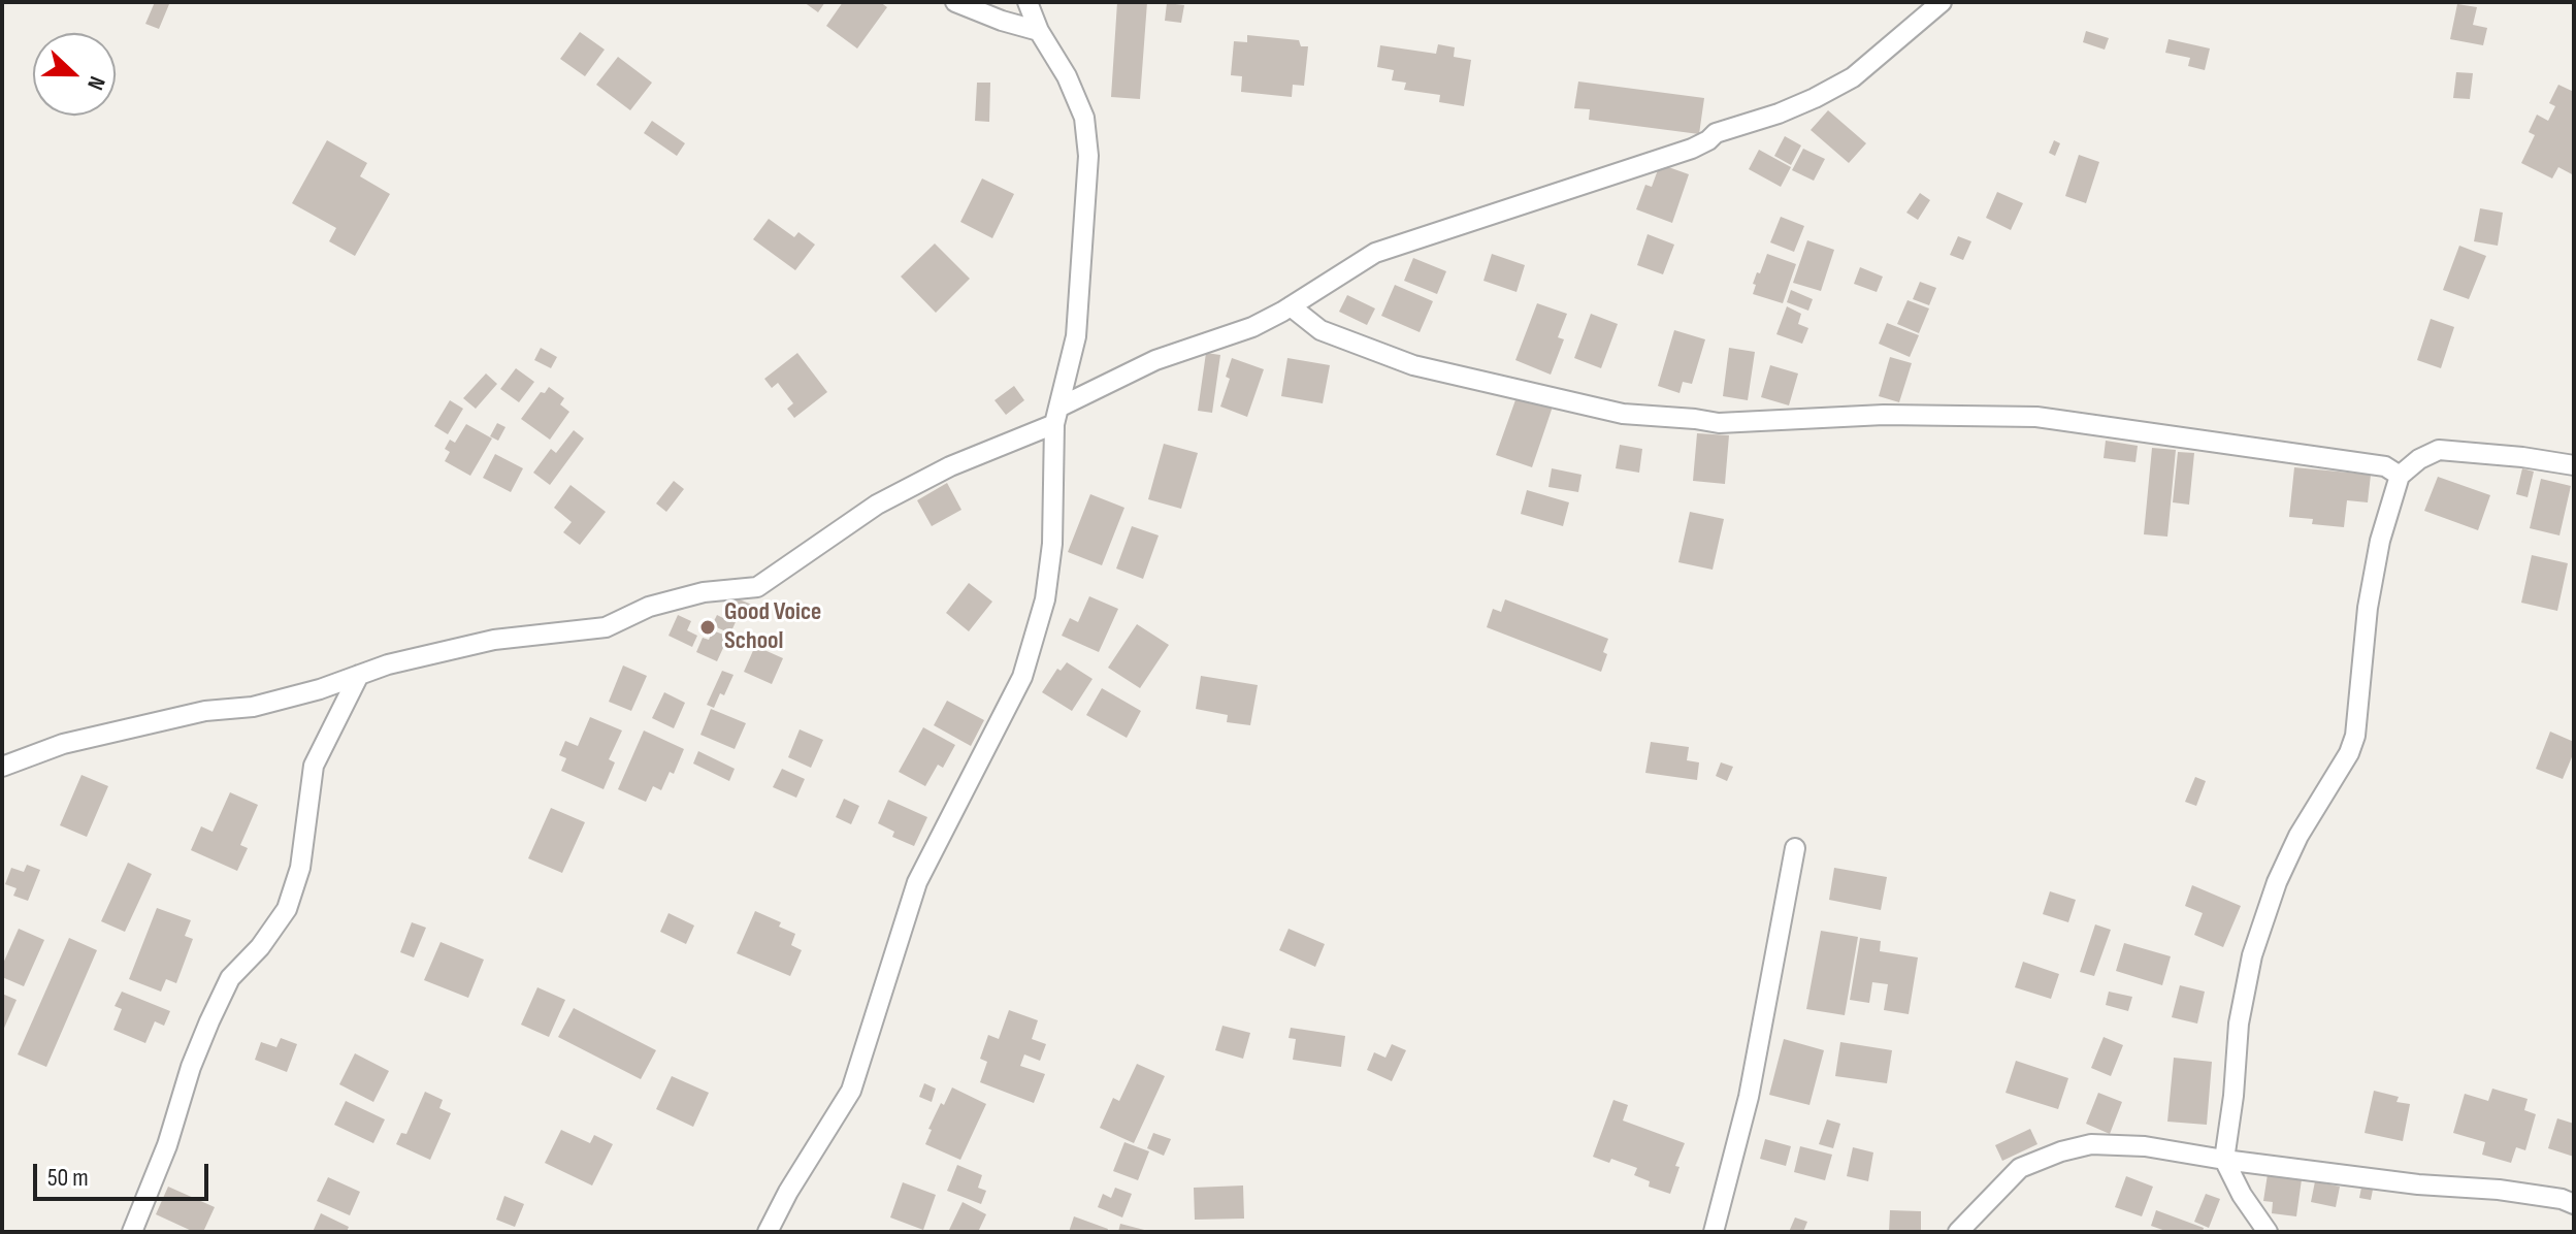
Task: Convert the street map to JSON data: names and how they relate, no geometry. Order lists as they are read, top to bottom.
{
  "places": ["Good Voice School"],
  "scale_bar": "50 m",
  "north": "right"
}
